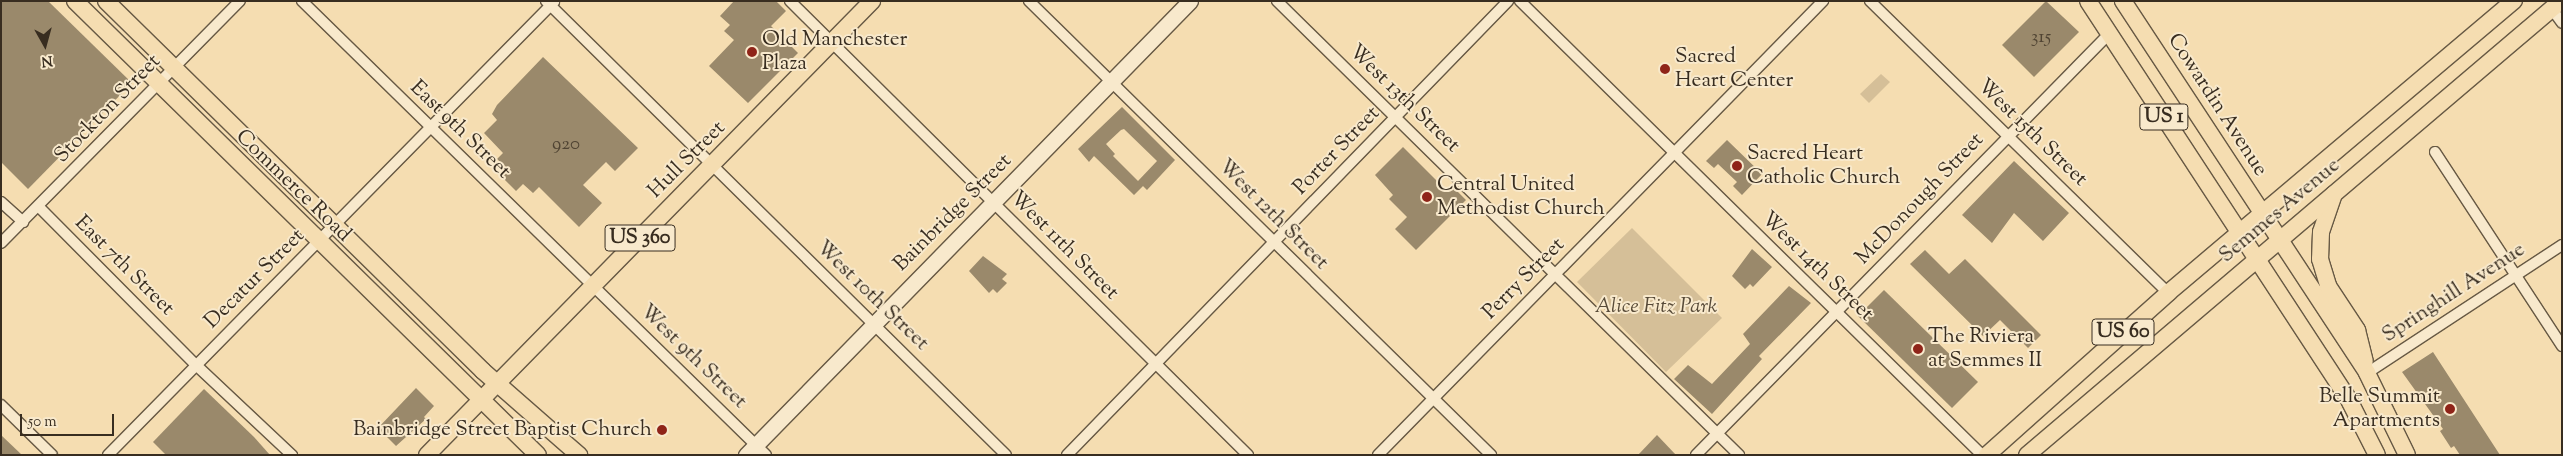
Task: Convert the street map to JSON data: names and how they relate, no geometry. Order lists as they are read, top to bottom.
{
  "streets": {
    "main road": [
      "Cowardin Avenue",
      "US 1",
      "Hull Street",
      "Commerce Road",
      "Semmes Avenue",
      "US 360",
      "US 60"
    ],
    "street": [
      "West 13th Street",
      "Stockton Street",
      "East 9th Street",
      "West 15th Street",
      "Porter Street",
      "McDonough Street",
      "Bainbridge Street",
      "West 12th Street",
      "West 11th Street",
      "East 7th Street",
      "West 14th Street",
      "Decatur Street",
      "Perry Street",
      "Springhill Avenue",
      "West 10th Street",
      "West 9th Street"
    ]
  },
  "crossings": [
    ["West 13th Street", "Porter Street"],
    ["West 13th Street", "McDonough Street"],
    ["West 13th Street", "Perry Street"],
    ["Cowardin Avenue", "Semmes Avenue"],
    ["Cowardin Avenue", "Springhill Avenue"],
    ["Stockton Street", "Commerce Road"],
    ["Stockton Street", "East 7th Street"],
    ["US 1", "McDonough Street"],
    ["US 1", "Semmes Avenue"],
    ["East 9th Street", "Hull Street"],
    ["East 9th Street", "Decatur Street"],
    ["East 9th Street", "West 9th Street"],
    ["West 15th Street", "McDonough Street"],
    ["West 15th Street", "Semmes Avenue"],
    ["Porter Street", "West 12th Street"],
    ["Porter Street", "West 11th Street"],
    ["Hull Street", "Commerce Road"],
    ["Hull Street", "West 11th Street"],
    ["Hull Street", "West 10th Street"],
    ["Hull Street", "West 9th Street"],
    ["Commerce Road", "Decatur Street"],
    ["McDonough Street", "West 14th Street"],
    ["Bainbridge Street", "West 12th Street"],
    ["Bainbridge Street", "West 11th Street"],
    ["Bainbridge Street", "West 10th Street"],
    ["Bainbridge Street", "West 9th Street"],
    ["West 12th Street", "Perry Street"],
    ["East 7th Street", "Decatur Street"],
    ["West 14th Street", "Perry Street"],
    ["Decatur Street", "West 10th Street"]
  ],
  "parks": ["Alice Fitz Park"],
  "places": [
    "Old Manchester Plaza",
    "Sacred Heart Center",
    "Sacred Heart Catholic Church",
    "Central United Methodist Church",
    "The Riviera at Semmes II",
    "Belle Summit Apartments",
    "Bainbridge Street Baptist Church"
  ],
  "house_numbers": ["315", "920"],
  "scale_bar": "50 m",
  "north": "bottom"
}
